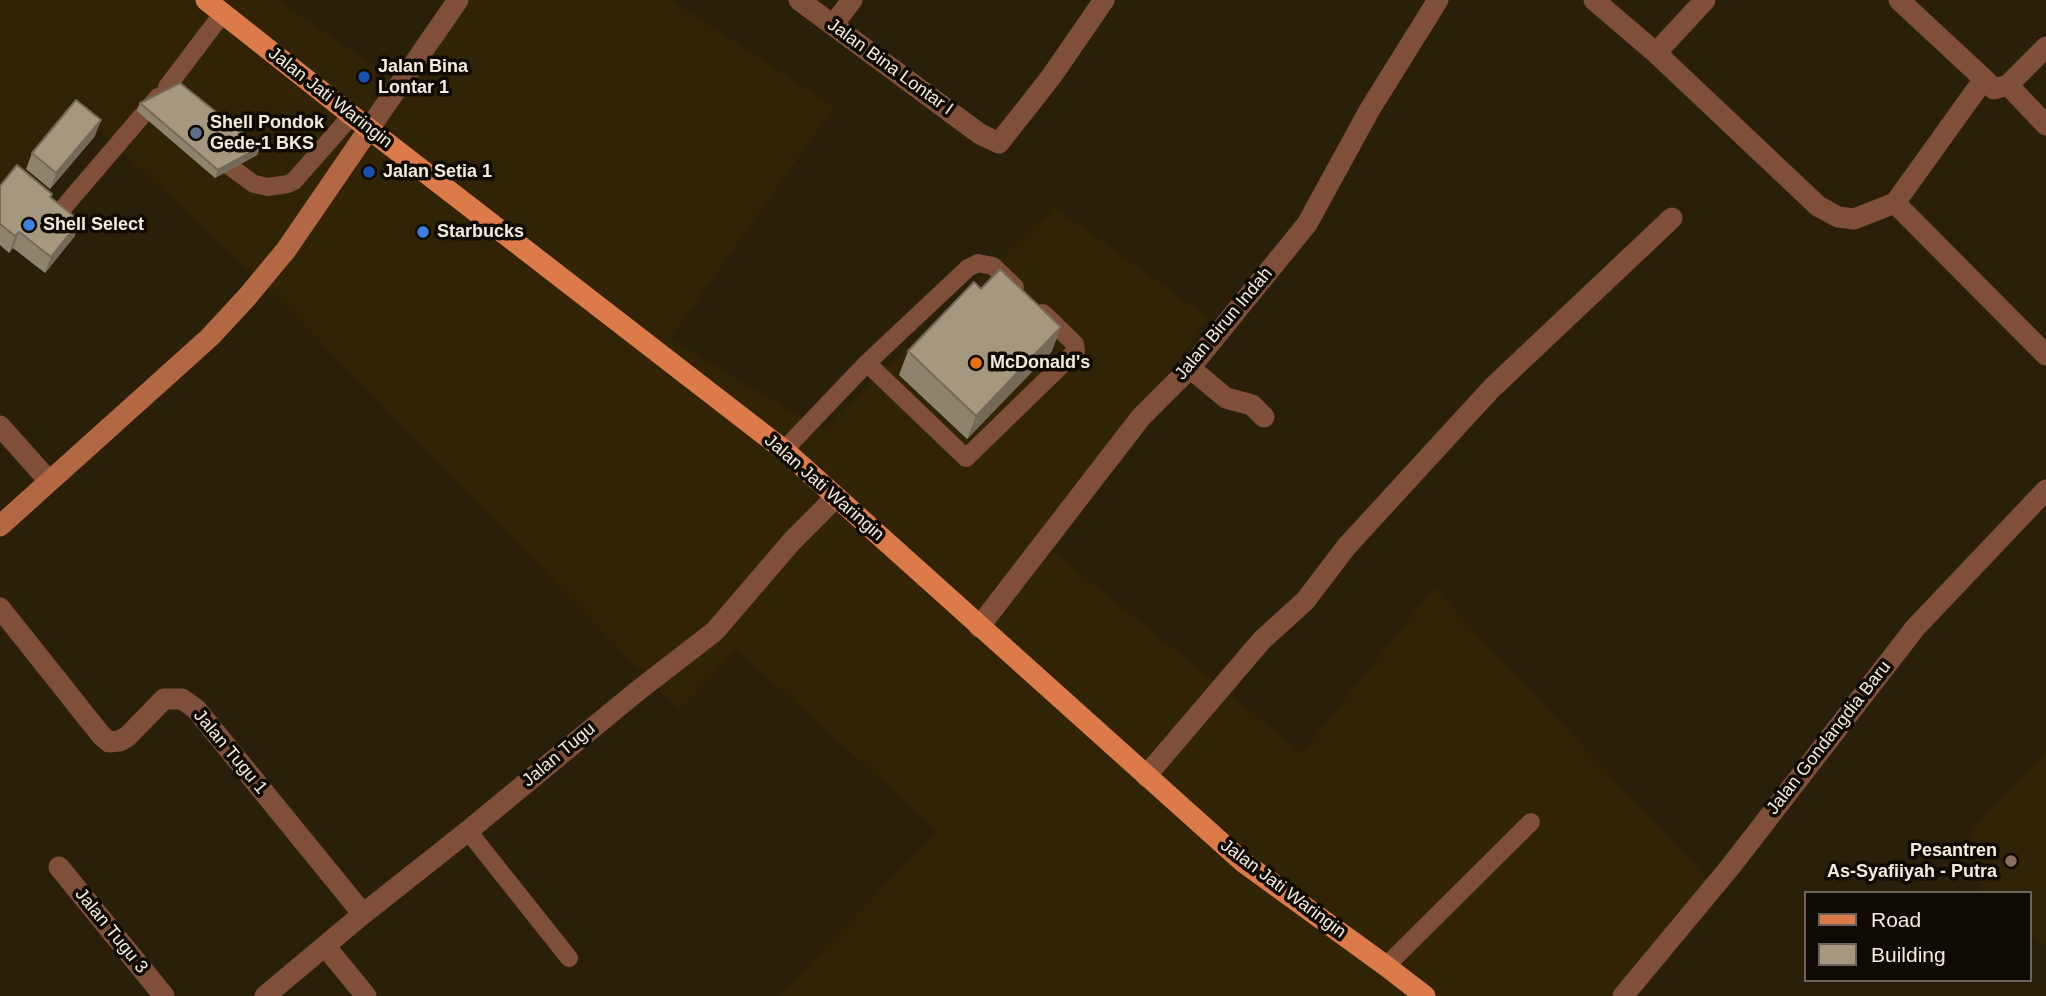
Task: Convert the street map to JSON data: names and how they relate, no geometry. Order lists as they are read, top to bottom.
{
  "streets": {
    "main road": ["Jalan Jati Waringin"],
    "street": [
      "Jalan Bina Lontar I",
      "Jalan Birun Indah",
      "Jalan Gondangdia Baru",
      "Jalan Tugu 1",
      "Jalan Tugu",
      "Jalan Tugu 3"
    ]
  },
  "crossings": [
    ["Jalan Jati Waringin", "Jalan Birun Indah"],
    ["Jalan Jati Waringin", "Jalan Tugu"],
    ["Jalan Tugu 1", "Jalan Tugu"]
  ],
  "places": [
    "Jalan Bina Lontar 1",
    "Shell Pondok Gede-1 BKS",
    "Jalan Setia 1",
    "Shell Select",
    "Starbucks",
    "McDonald's",
    "Pesantren As-Syafiiyah - Putra"
  ],
  "legend": ["Road", "Building"]
}
